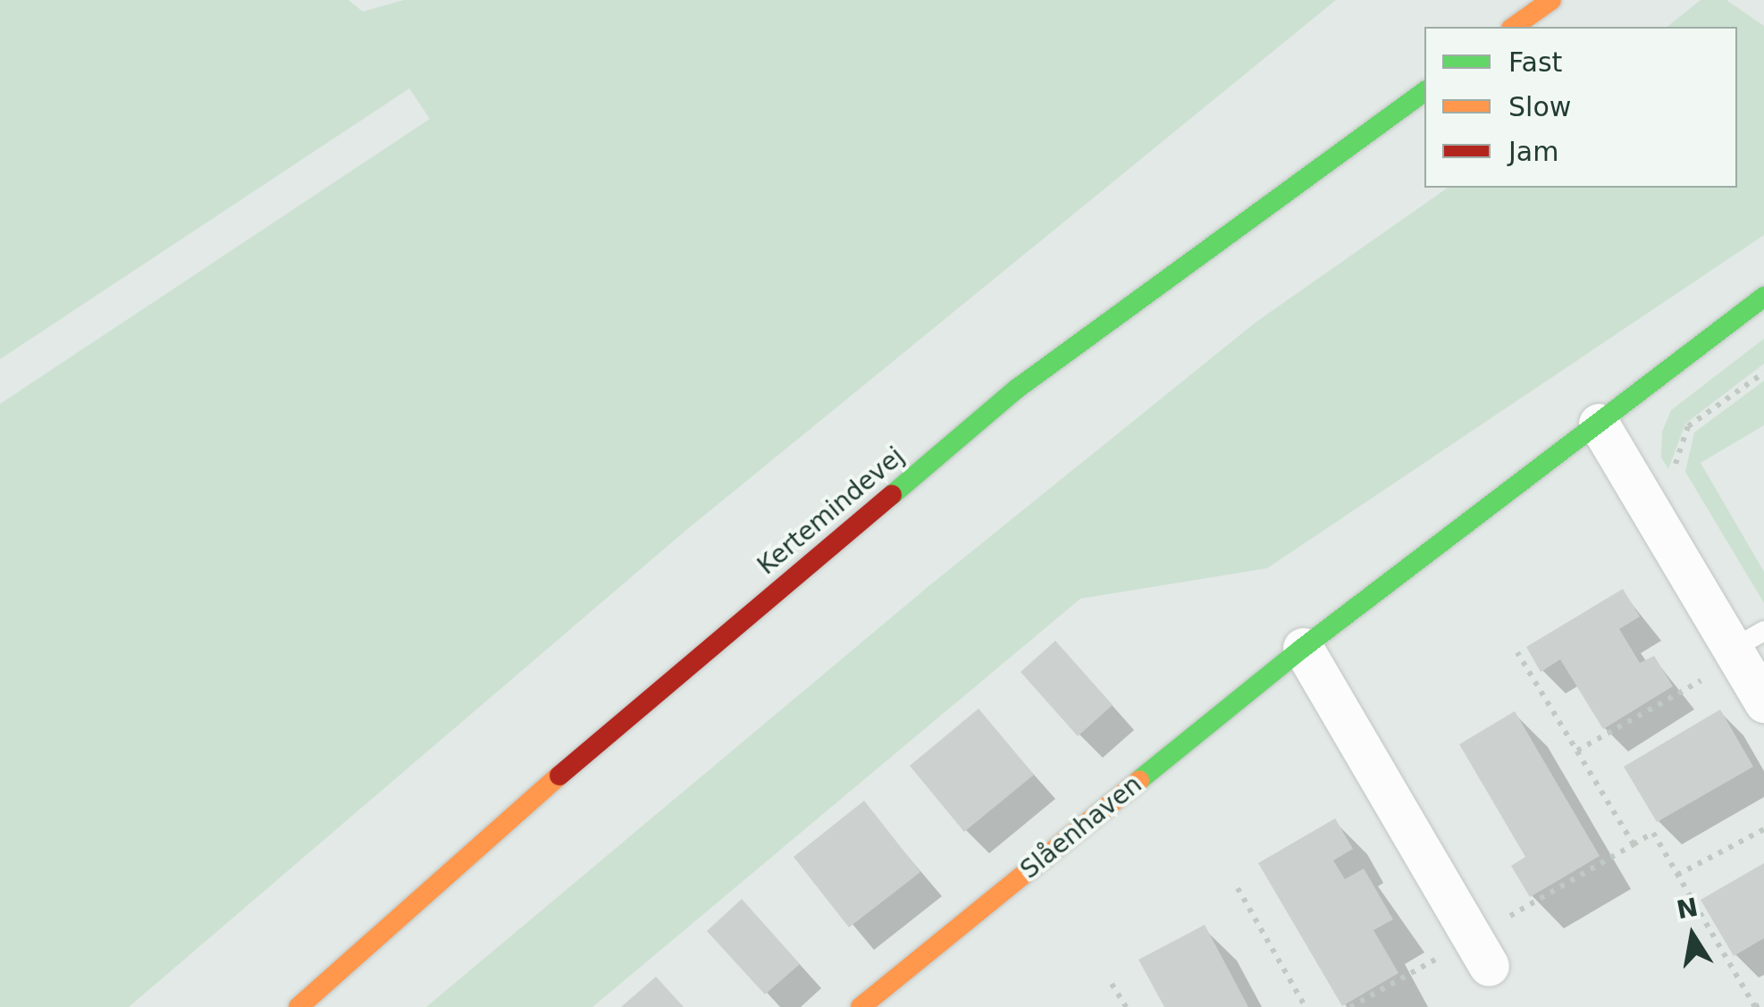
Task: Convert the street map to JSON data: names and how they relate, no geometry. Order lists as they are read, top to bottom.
{
  "streets": {
    "main road": ["Kertemindevej", "Slåenhaven"]
  },
  "legend": ["Fast", "Slow", "Jam"],
  "north": "top"
}
